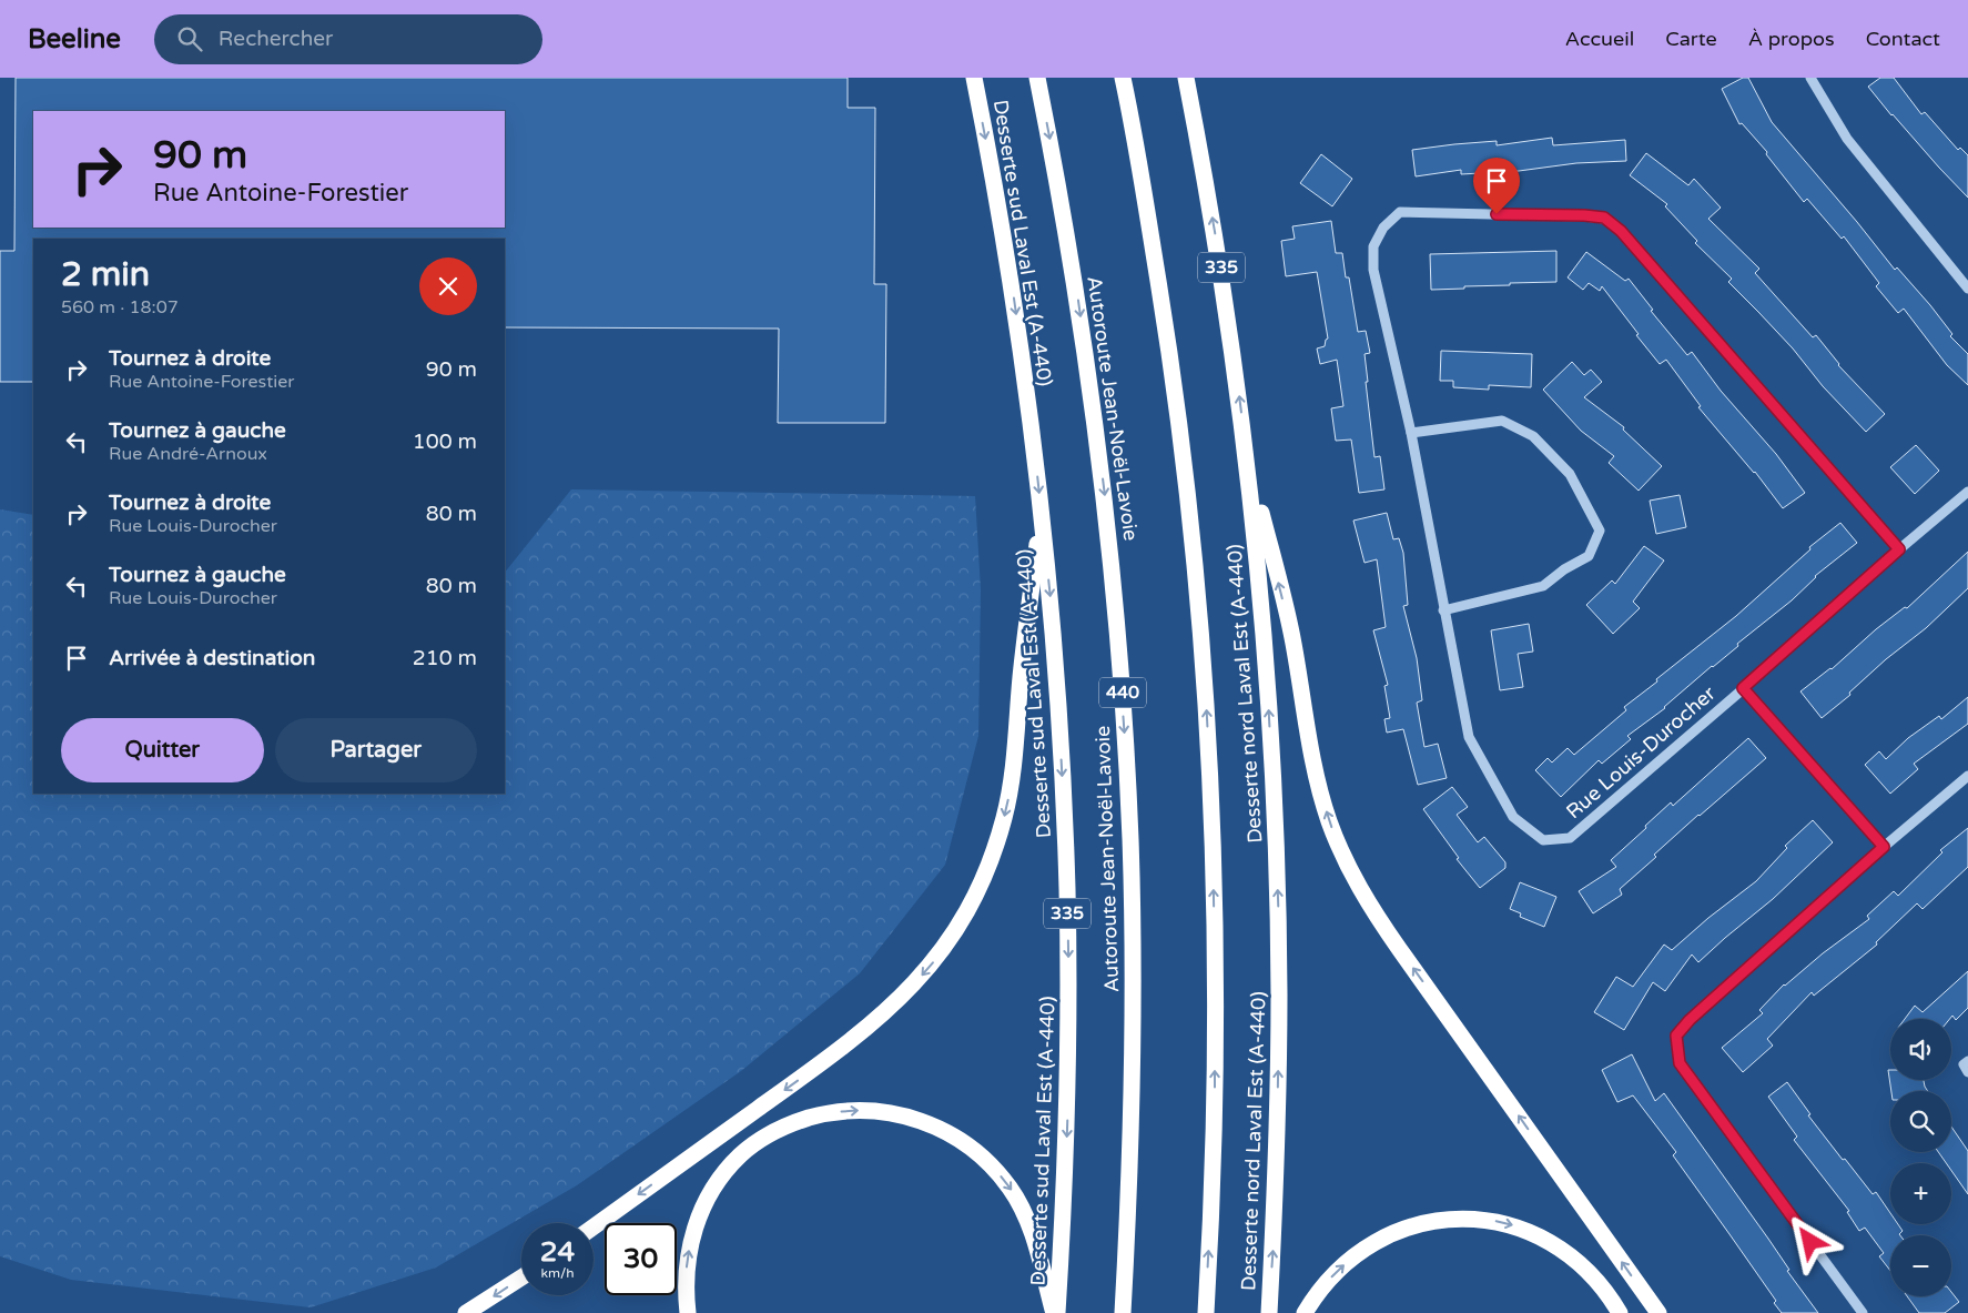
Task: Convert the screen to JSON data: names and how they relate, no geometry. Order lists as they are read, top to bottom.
{
  "streets": {
    "highway": [
      "Desserte sud Laval Est (A-440)",
      "335",
      "Autoroute Jean-Noël-Lavoie",
      "440",
      "Desserte nord Laval Est (A-440)"
    ],
    "street": ["Rue Louis-Durocher"]
  },
  "crossings": [
    ["335", "Desserte nord Laval Est (A-440)"]
  ],
  "page": {
    "header": "Beeline",
    "search": "Rechercher",
    "nav": [
      "Accueil",
      "Carte",
      "À propos",
      "Contact"
    ],
    "turn": ["90 m", "Rue Antoine-Forestier"],
    "heading": ["2 min", "560 m · 18:07"],
    "list": [
      {
        "name": "Tournez à droite",
        "note": "Rue Antoine-Forestier",
        "value": "90 m"
      },
      {
        "name": "Tournez à gauche",
        "note": "Rue André-Arnoux",
        "value": "100 m"
      },
      {
        "name": "Tournez à droite",
        "note": "Rue Louis-Durocher",
        "value": "80 m"
      },
      {
        "name": "Tournez à gauche",
        "note": "Rue Louis-Durocher",
        "value": "80 m"
      },
      {
        "name": "Arrivée à destination",
        "value": "210 m"
      }
    ],
    "buttons": ["Quitter", "Partager"],
    "map_buttons": ["+", "−"],
    "speed": "24 km/h",
    "limit": "30"
  }
}
